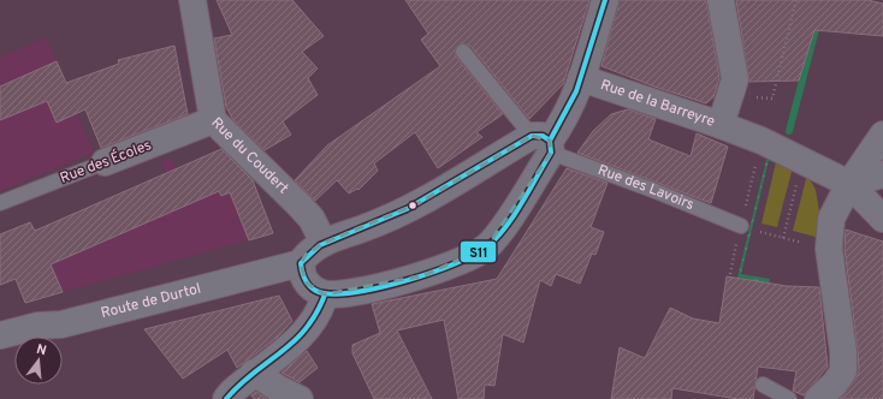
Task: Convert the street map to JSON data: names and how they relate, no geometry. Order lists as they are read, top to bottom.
{
  "streets": {
    "street": [
      "Rue de la Barreyre",
      "Rue du Coudert",
      "Rue des Écoles",
      "Route de Durtol"
    ],
    "lane": ["Rue des Lavoirs"]
  },
  "crossings": [
    ["Rue du Coudert", "Rue des Écoles"]
  ],
  "lines": ["transit line S11"],
  "north": "top"
}
